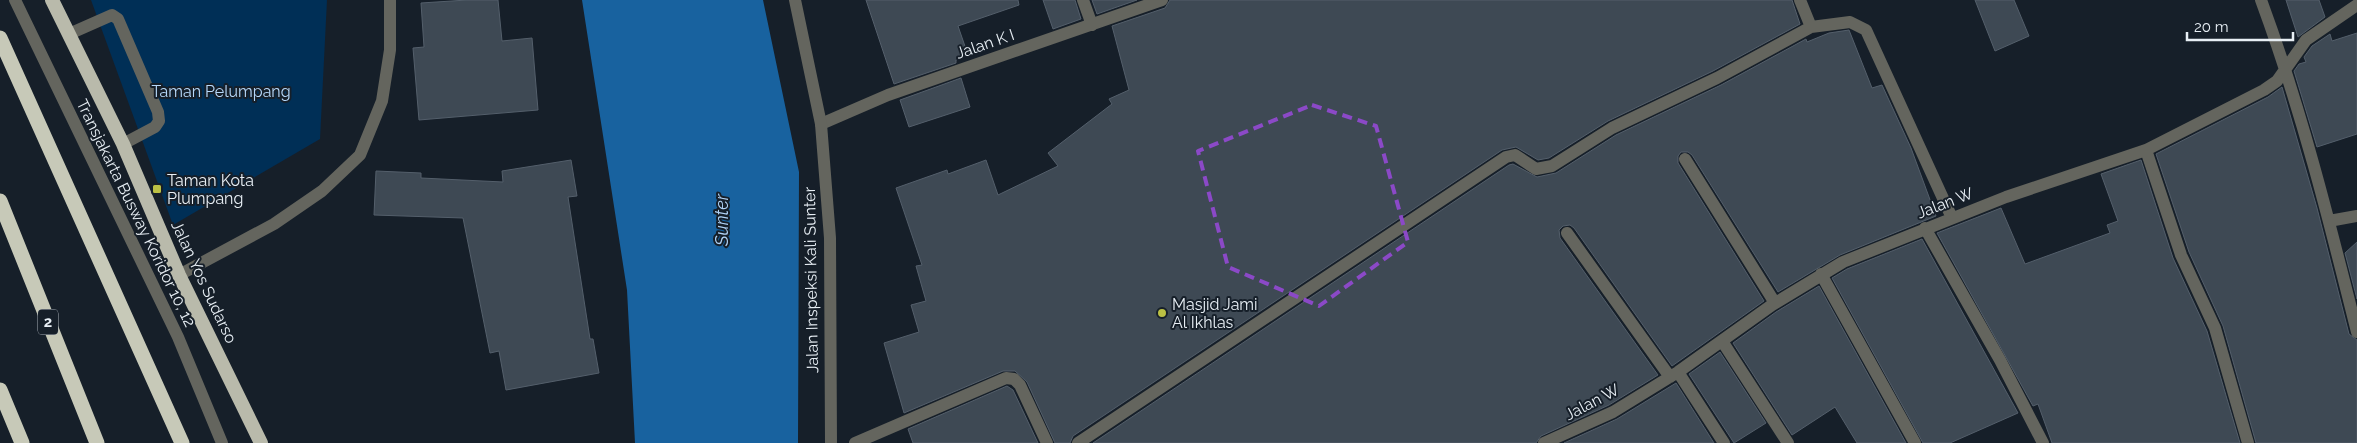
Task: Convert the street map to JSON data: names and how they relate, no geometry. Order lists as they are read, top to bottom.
{
  "streets": {
    "highway": ["Jalan Yos Sudarso", "2"],
    "street": [
      "Jalan K I",
      "Jalan W",
      "Transjakarta Busway Koridor 10, 12",
      "Jalan Inspeksi Kali Sunter"
    ]
  },
  "crossings": [
    ["Jalan K I", "Jalan Inspeksi Kali Sunter"]
  ],
  "water": ["Sunter"],
  "parks": ["Taman Pelumpang"],
  "places": {
    "transit": ["Taman Kota Plumpang"],
    "other": ["Masjid Jami Al Ikhlas"]
  },
  "scale_bar": "20 m"
}
